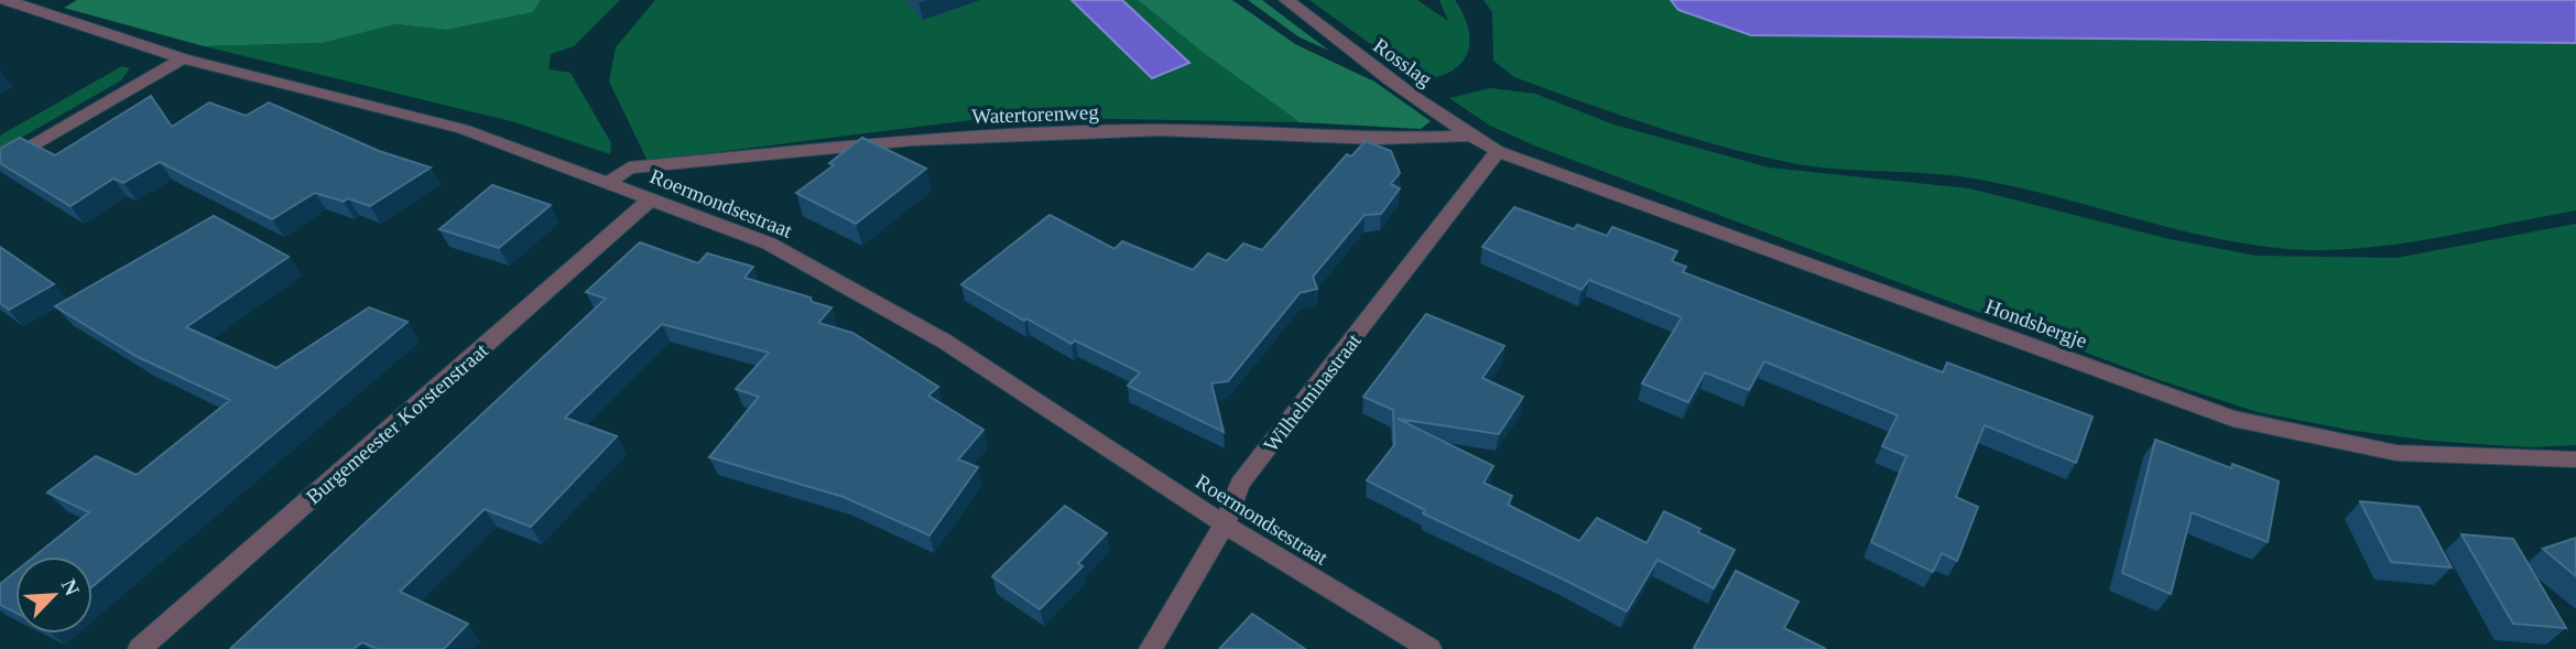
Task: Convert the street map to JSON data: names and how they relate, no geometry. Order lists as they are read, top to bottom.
{
  "streets": {
    "street": [
      "Rosslag",
      "Watertorenweg",
      "Roermondsestraat",
      "Hondsbergje",
      "Wilhelminastraat",
      "Burgemeester Korstenstraat"
    ]
  },
  "crossings": [
    ["Rosslag", "Watertorenweg"],
    ["Rosslag", "Hondsbergje"],
    ["Rosslag", "Wilhelminastraat"],
    ["Watertorenweg", "Roermondsestraat"],
    ["Roermondsestraat", "Wilhelminastraat"],
    ["Roermondsestraat", "Burgemeester Korstenstraat"],
    ["Hondsbergje", "Wilhelminastraat"]
  ],
  "north": "top right"
}
